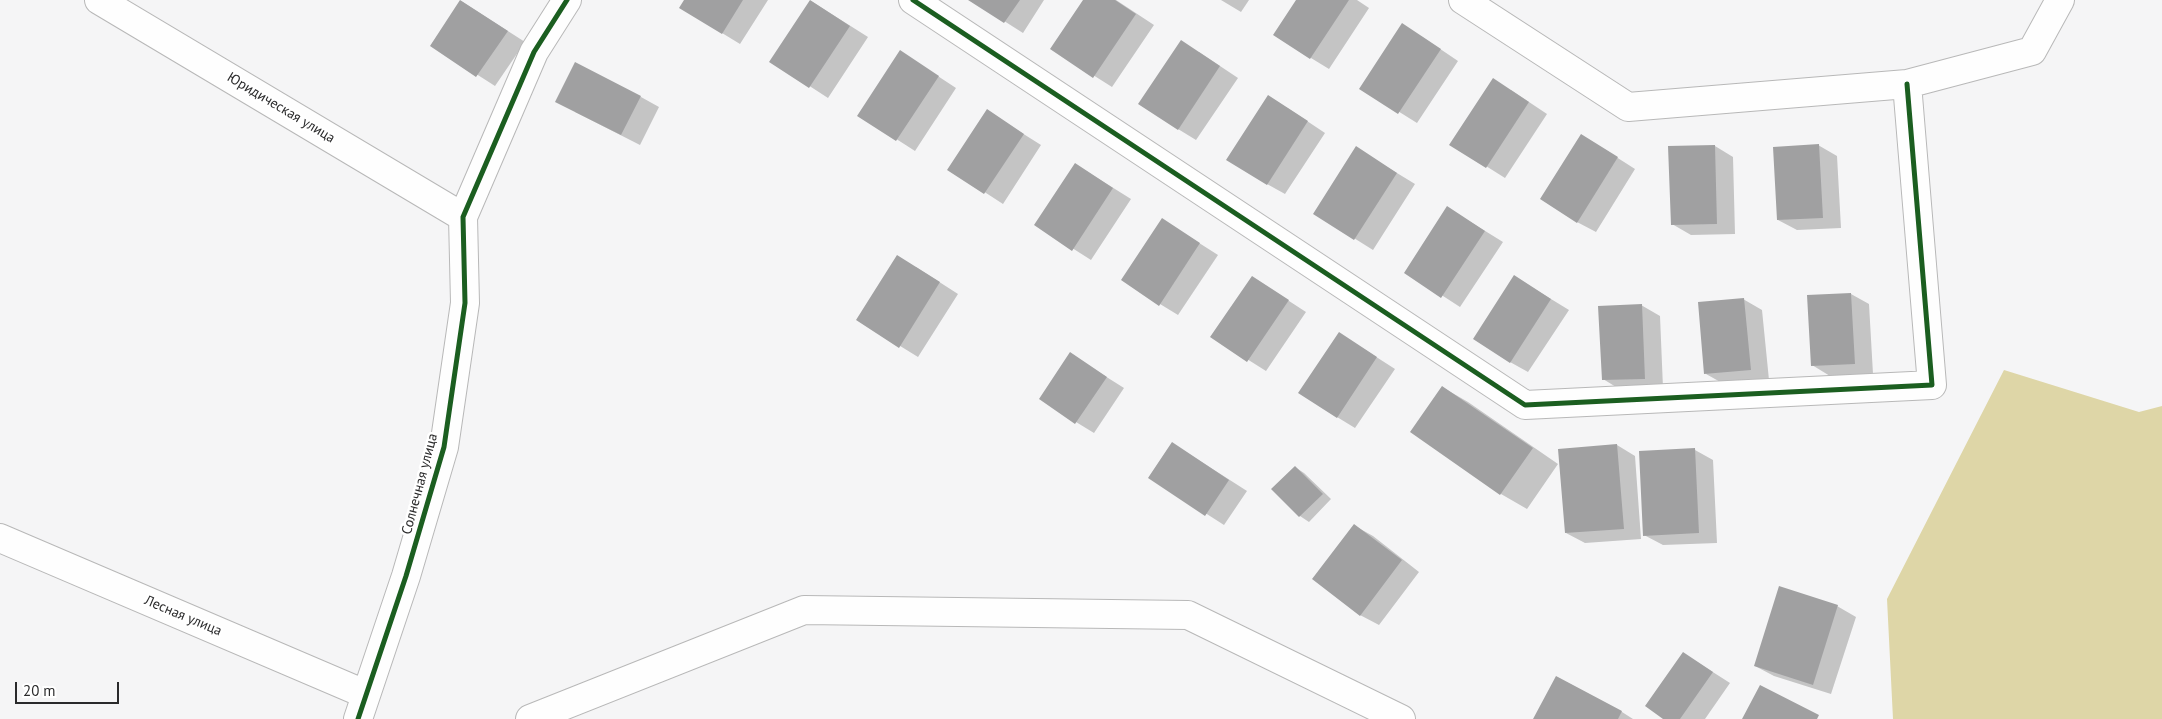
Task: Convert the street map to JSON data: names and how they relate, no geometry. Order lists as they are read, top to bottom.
{
  "streets": {
    "street": ["Юридическая улица", "Солнечная улица", "Лесная улица"]
  },
  "crossings": [
    ["Юридическая улица", "Солнечная улица"],
    ["Солнечная улица", "Лесная улица"]
  ],
  "scale_bar": "20 m"
}
